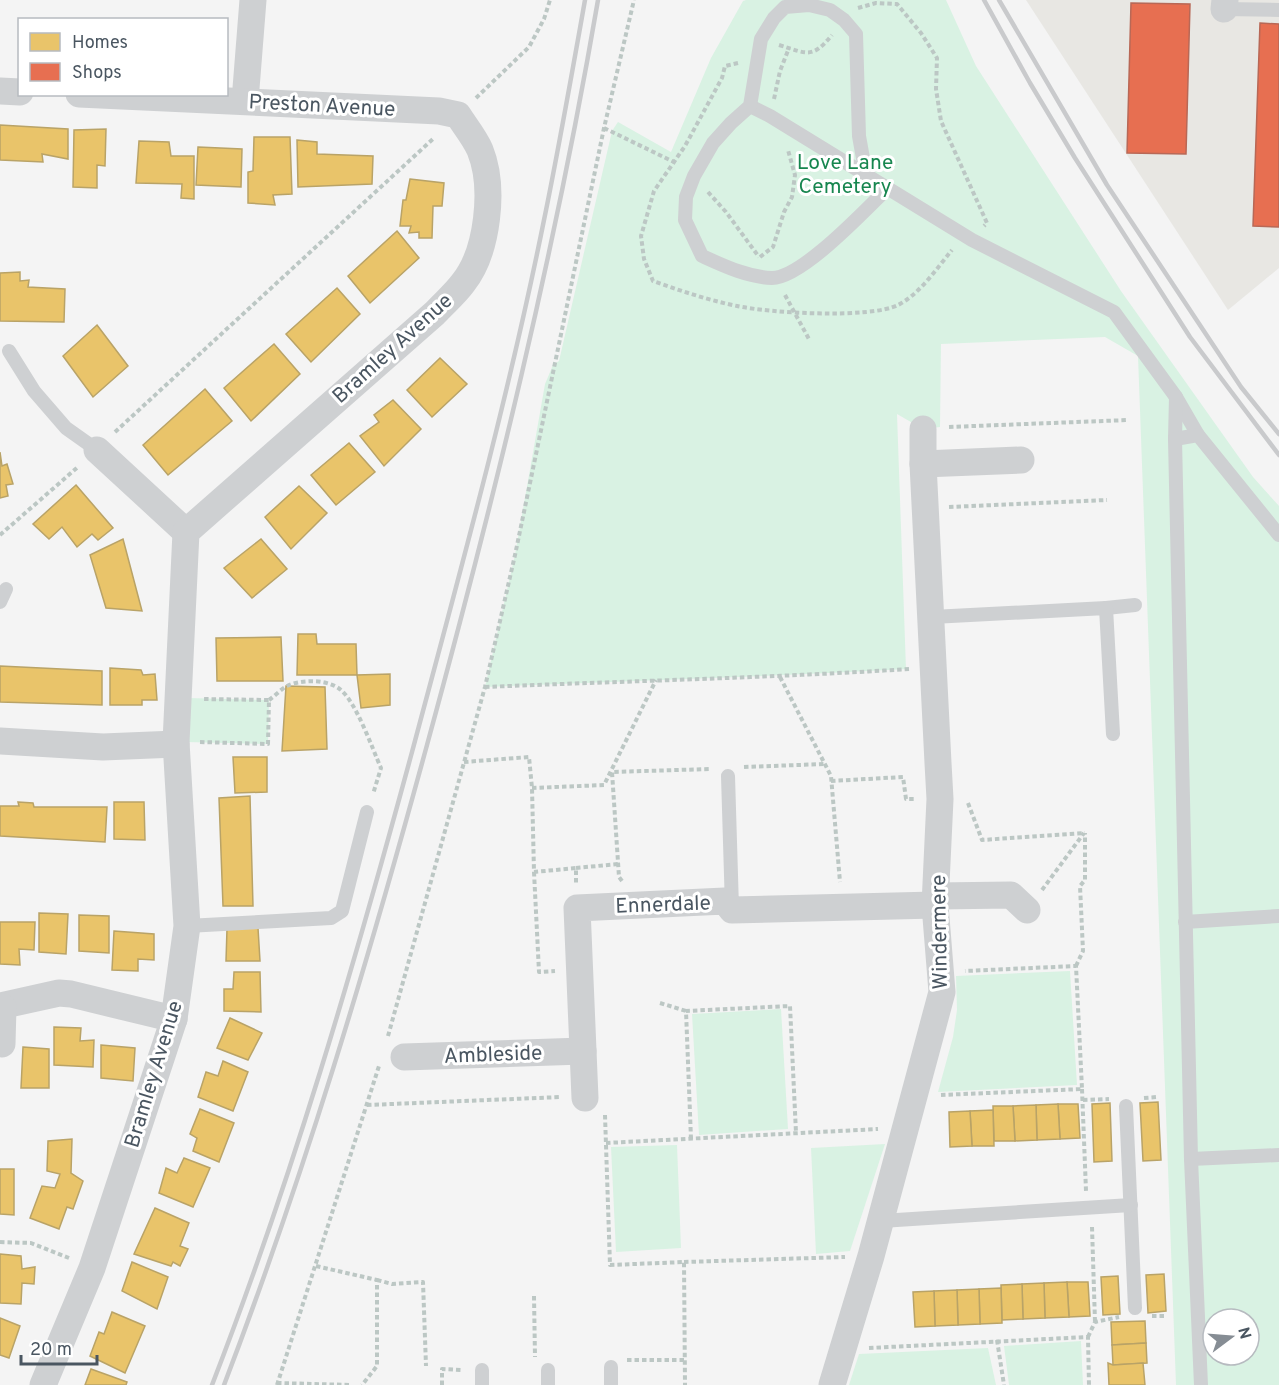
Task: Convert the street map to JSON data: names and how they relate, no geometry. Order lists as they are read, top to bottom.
{
  "streets": {
    "street": [
      "Preston Avenue",
      "Bramley Avenue",
      "Ennerdale",
      "Windermere",
      "Ambleside"
    ]
  },
  "crossings": [
    ["Preston Avenue", "Bramley Avenue"],
    ["Ennerdale", "Windermere"]
  ],
  "parks": ["Love Lane Cemetery"],
  "legend": ["Homes", "Shops"],
  "scale_bar": "20 m",
  "north": "right"
}
